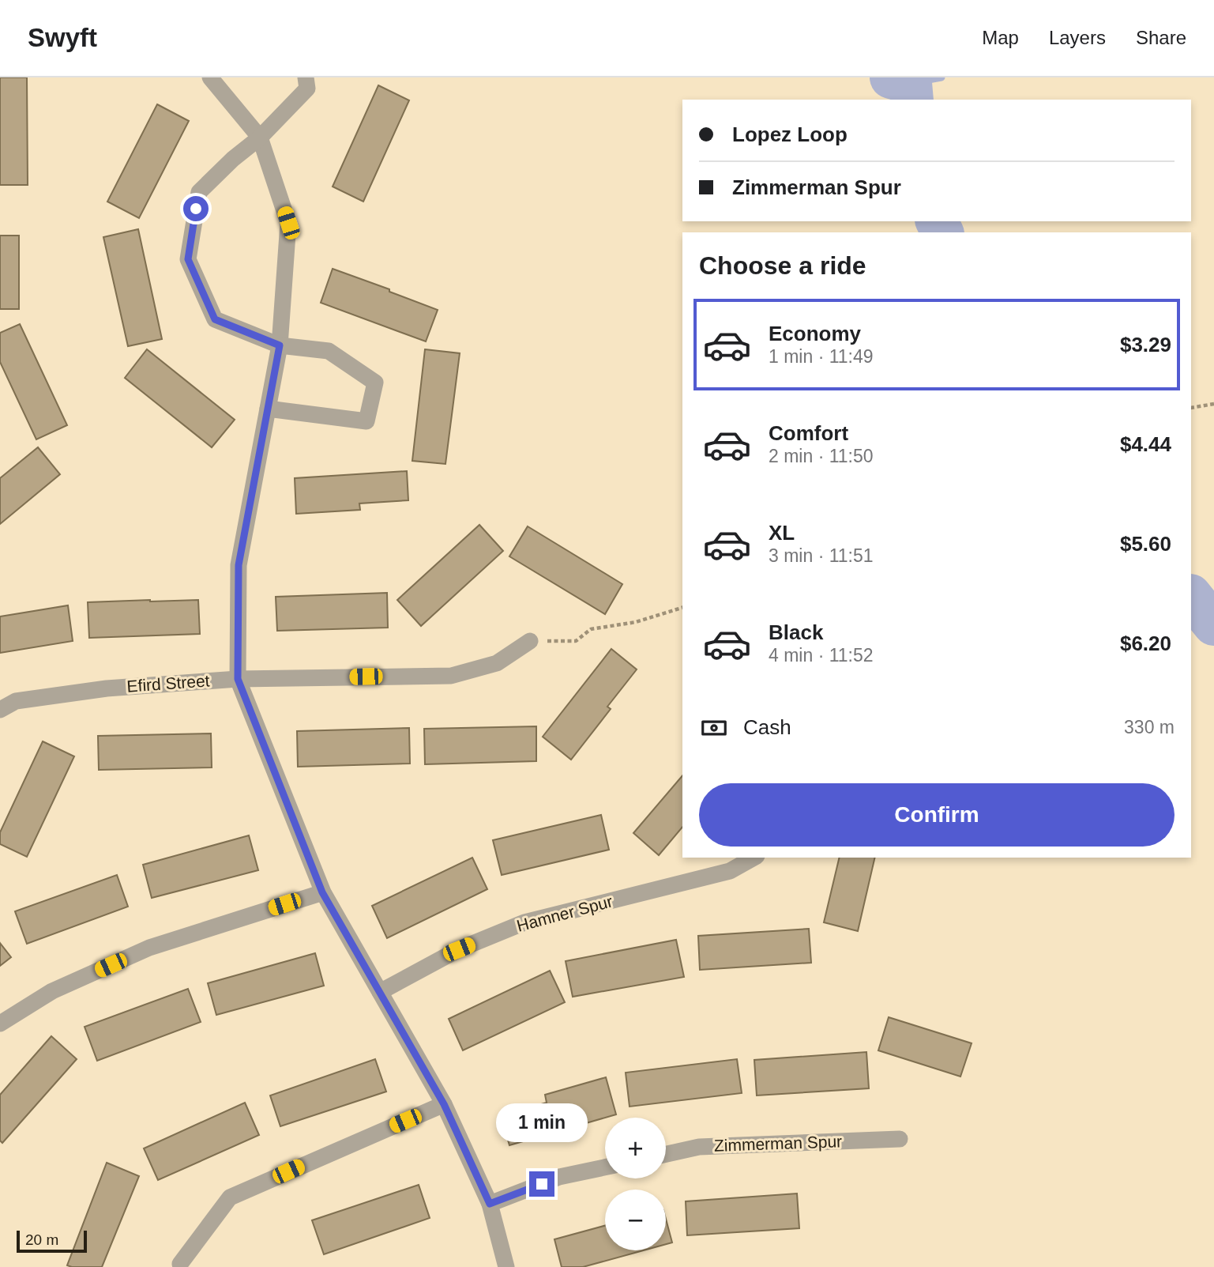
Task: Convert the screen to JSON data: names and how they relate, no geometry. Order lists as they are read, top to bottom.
{
  "streets": {
    "street": ["Efird Street", "Hamner Spur", "Zimmerman Spur"]
  },
  "scale_bar": "20 m",
  "page": {
    "header": "Swyft",
    "nav": ["Map", "Layers", "Share"],
    "banner": ["Lopez Loop", "Zimmerman Spur"],
    "heading": "Choose a ride",
    "list": [
      {
        "name": "Economy",
        "note": "1 min · 11:49",
        "value": "$3.29"
      },
      {
        "name": "Comfort",
        "note": "2 min · 11:50",
        "value": "$4.44"
      },
      {
        "name": "XL",
        "note": "3 min · 11:51",
        "value": "$5.60"
      },
      {
        "name": "Black",
        "note": "4 min · 11:52",
        "value": "$6.20"
      }
    ],
    "pay": ["Cash", "330 m"],
    "buttons": "Confirm",
    "bubble": "1 min",
    "map_buttons": ["+", "−"],
    "scale": "20 m"
  }
}
